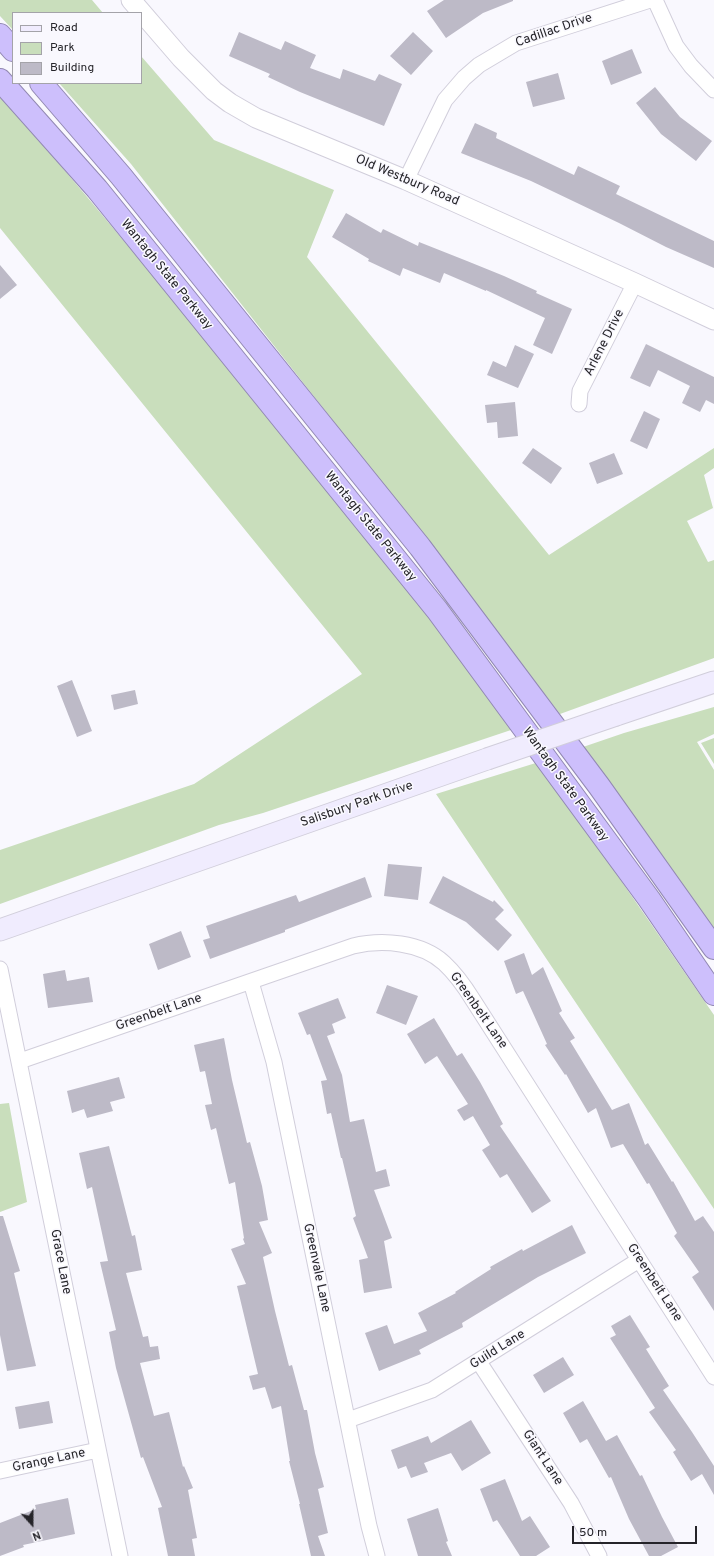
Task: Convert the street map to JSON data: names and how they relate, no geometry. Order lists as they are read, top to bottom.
{
  "streets": {
    "highway": ["Wantagh State Parkway"],
    "main road": ["Salisbury Park Drive"],
    "street": [
      "Cadillac Drive",
      "Old Westbury Road",
      "Arlene Drive",
      "Greenbelt Lane",
      "Grace Lane",
      "Greenvale Lane",
      "Guild Lane",
      "Giant Lane",
      "Grange Lane"
    ]
  },
  "crossings": [
    ["Cadillac Drive", "Old Westbury Road"],
    ["Old Westbury Road", "Arlene Drive"],
    ["Greenbelt Lane", "Grace Lane"],
    ["Greenbelt Lane", "Greenvale Lane"],
    ["Greenbelt Lane", "Guild Lane"],
    ["Grace Lane", "Grange Lane"],
    ["Greenvale Lane", "Guild Lane"],
    ["Guild Lane", "Giant Lane"]
  ],
  "legend": ["Road", "Park", "Building"],
  "scale_bar": "50 m",
  "north": "bottom"
}
